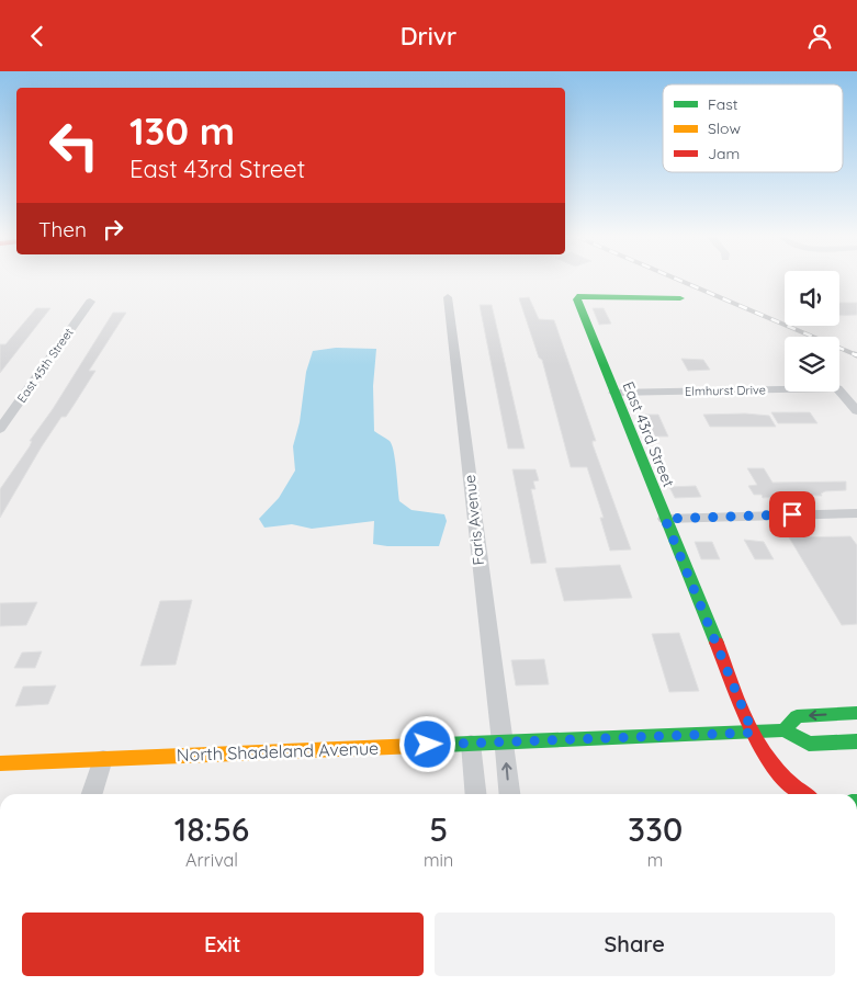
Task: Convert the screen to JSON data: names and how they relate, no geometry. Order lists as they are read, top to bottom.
{
  "streets": {
    "main road": ["East 43rd Street", "North Shadeland Avenue"],
    "street": ["East 45th Street", "Elmhurst Drive", "Faris Avenue"]
  },
  "crossings": [
    ["Elmhurst Drive", "East 43rd Street"],
    ["East 43rd Street", "North Shadeland Avenue"],
    ["Faris Avenue", "North Shadeland Avenue"]
  ],
  "legend": ["Fast", "Slow", "Jam"],
  "page": {
    "header": "Drivr",
    "turn": ["130 m", "East 43rd Street"],
    "then": "Then",
    "eta": [
      "18:56",
      "Arrival",
      "5",
      "min",
      "330",
      "m"
    ],
    "buttons": ["Exit", "Share"]
  }
}
